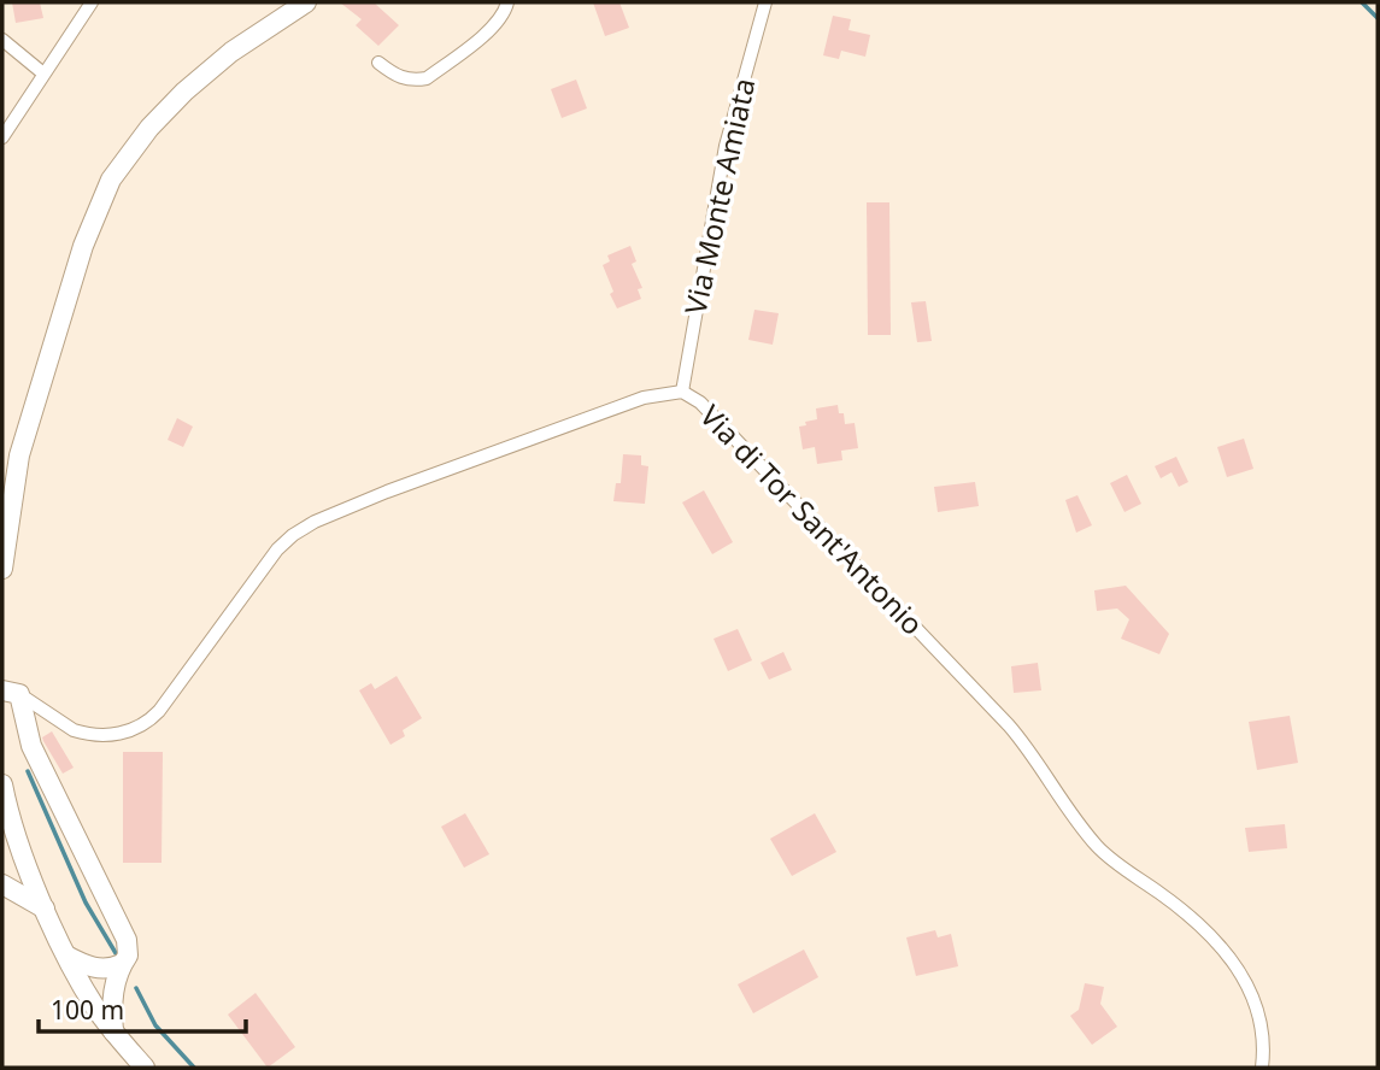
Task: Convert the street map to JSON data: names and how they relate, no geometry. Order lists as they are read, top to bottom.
{
  "streets": {
    "main road": ["Via di Tor Sant'Antonio"],
    "street": ["Via Monte Amiata"]
  },
  "crossings": [
    ["Via Monte Amiata", "Via di Tor Sant'Antonio"]
  ],
  "scale_bar": "100 m"
}
